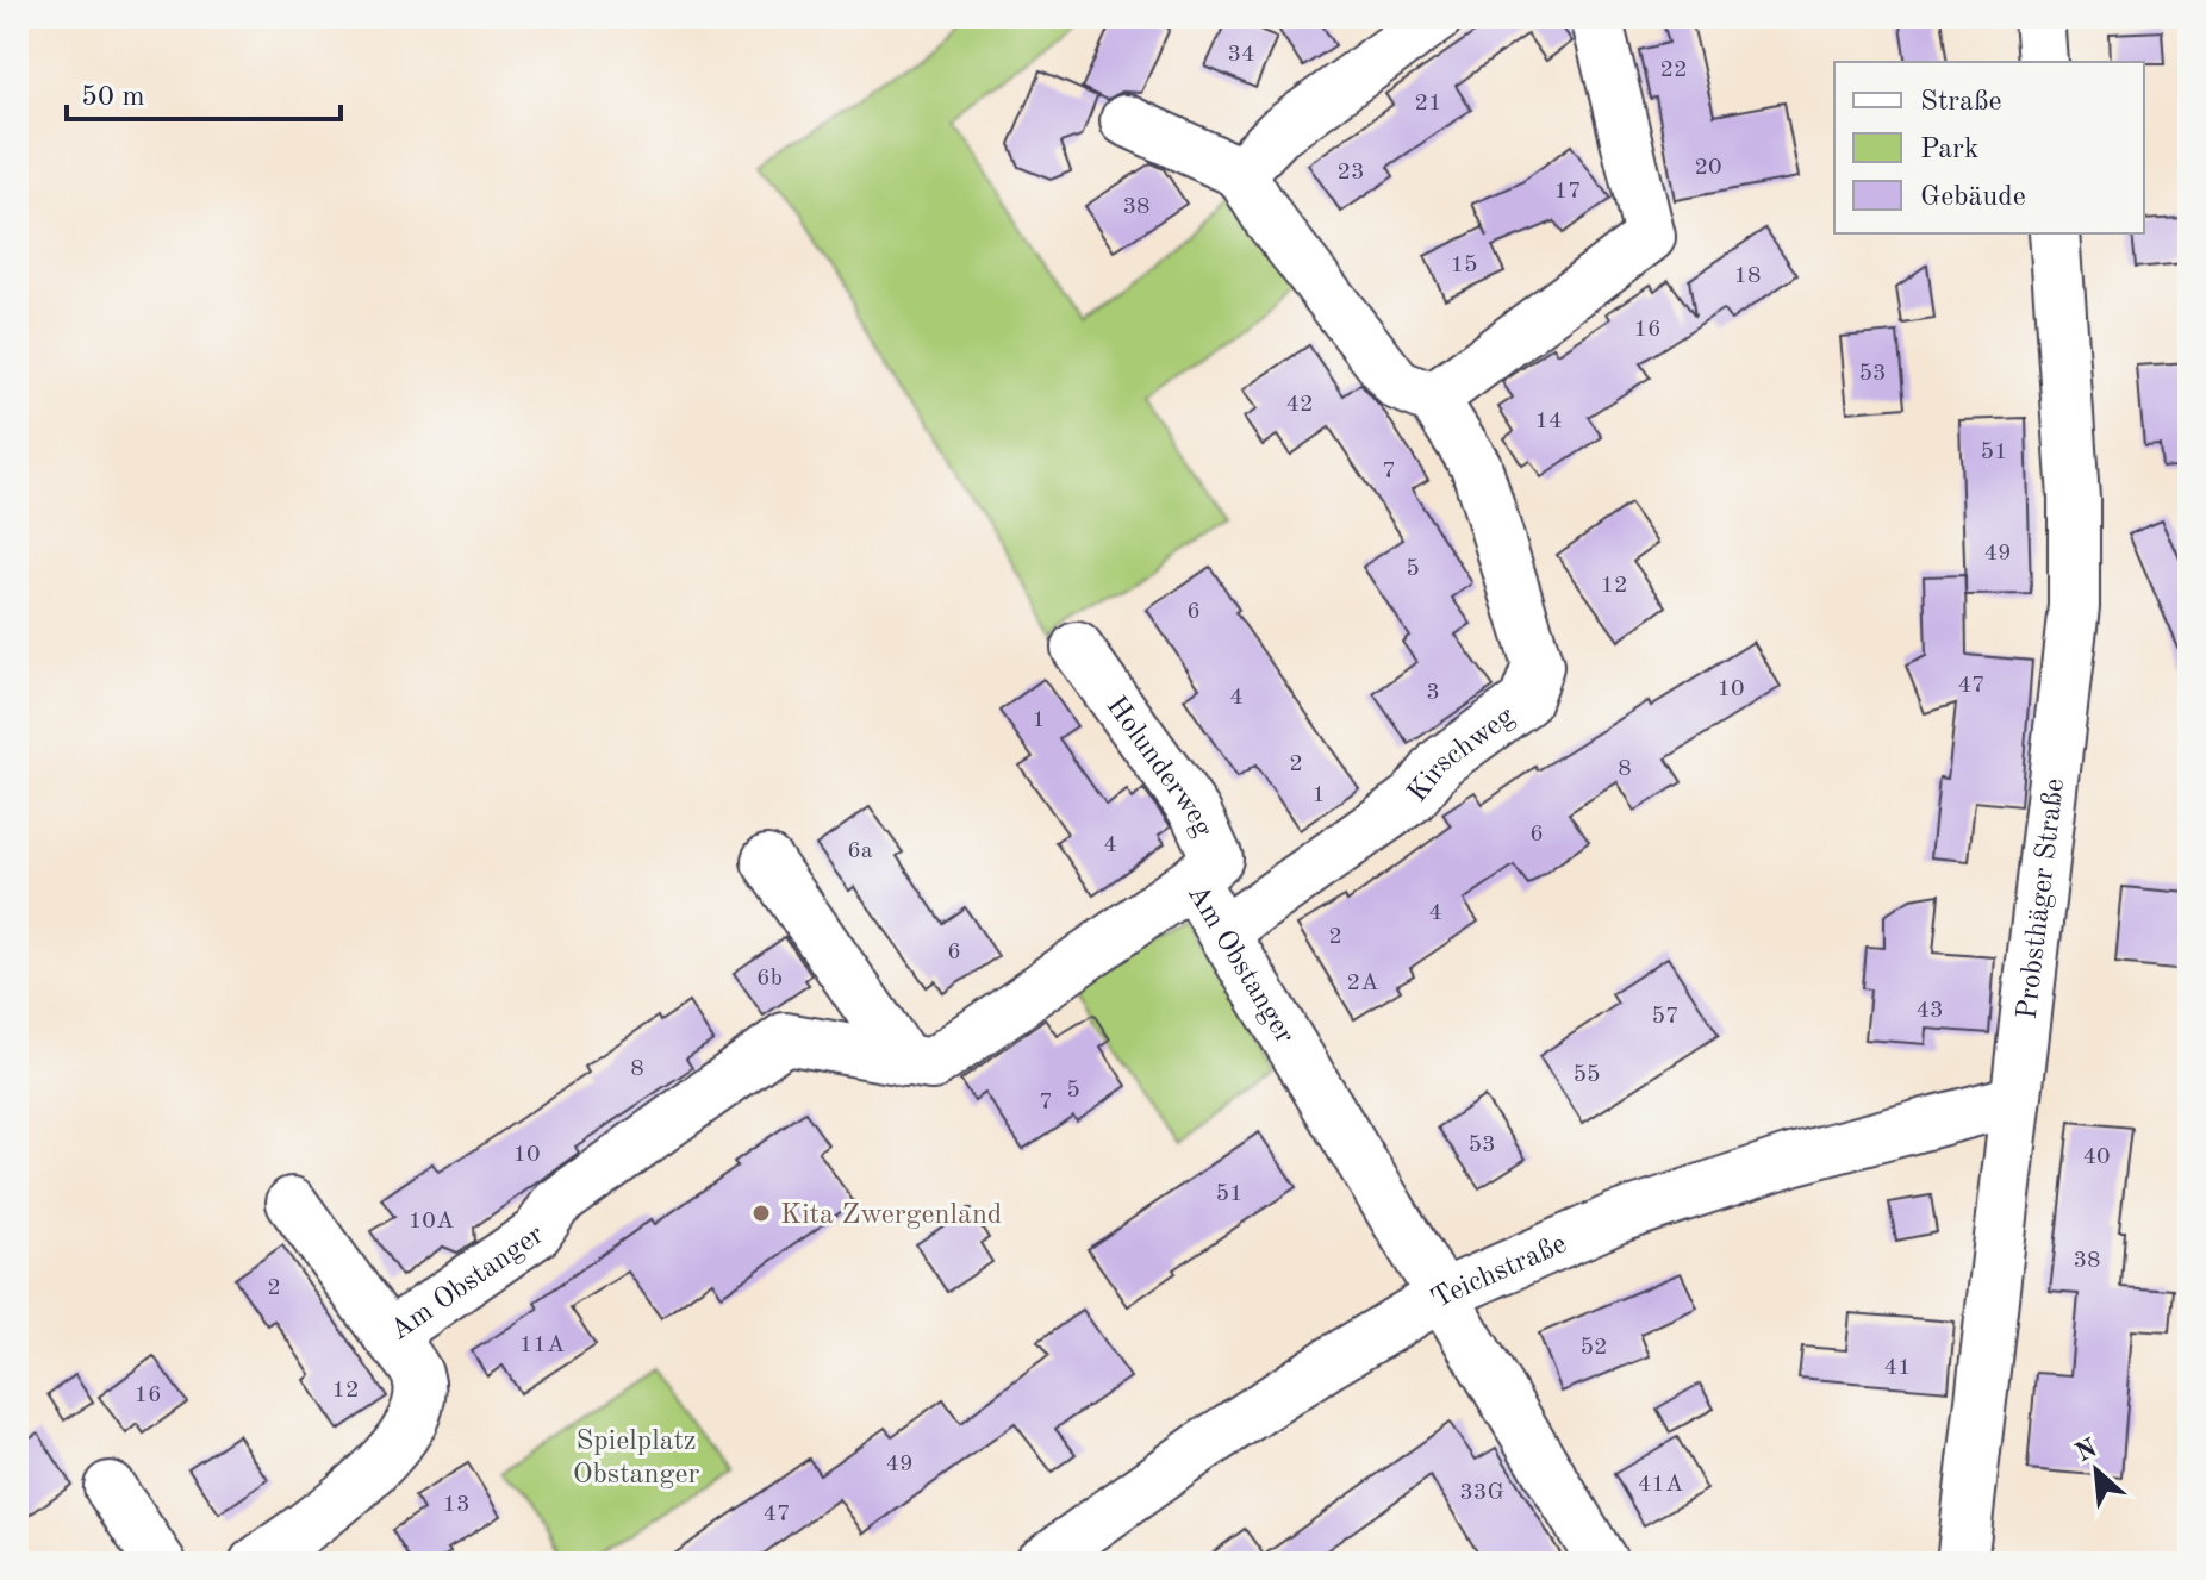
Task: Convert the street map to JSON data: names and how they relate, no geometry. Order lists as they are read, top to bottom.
{
  "streets": {
    "street": [
      "Kirschweg",
      "Holunderweg",
      "Probsthäger Straße",
      "Am Obstanger",
      "Teichstraße"
    ]
  },
  "crossings": [
    ["Kirschweg", "Am Obstanger"],
    ["Holunderweg", "Am Obstanger"],
    ["Probsthäger Straße", "Teichstraße"],
    ["Am Obstanger", "Teichstraße"]
  ],
  "parks": ["Spielplatz Obstanger"],
  "places": ["Kita Zwergenland"],
  "house_numbers": [
    "34",
    "22",
    "21",
    "20",
    "23",
    "17",
    "38",
    "15",
    "18",
    "16",
    "53",
    "42",
    "14",
    "51",
    "7",
    "49",
    "5",
    "12",
    "6",
    "47",
    "10",
    "3",
    "4",
    "1",
    "2",
    "8",
    "1",
    "6",
    "4",
    "6a",
    "4",
    "2",
    "6",
    "6b",
    "2A",
    "43",
    "57",
    "8",
    "55",
    "5",
    "7",
    "53",
    "10",
    "40",
    "51",
    "10A",
    "38",
    "2",
    "11A",
    "52",
    "41",
    "12",
    "16",
    "49",
    "41A",
    "33G",
    "13",
    "47"
  ],
  "legend": ["Straße", "Park", "Gebäude"],
  "scale_bar": "50 m",
  "north": "top left"
}
